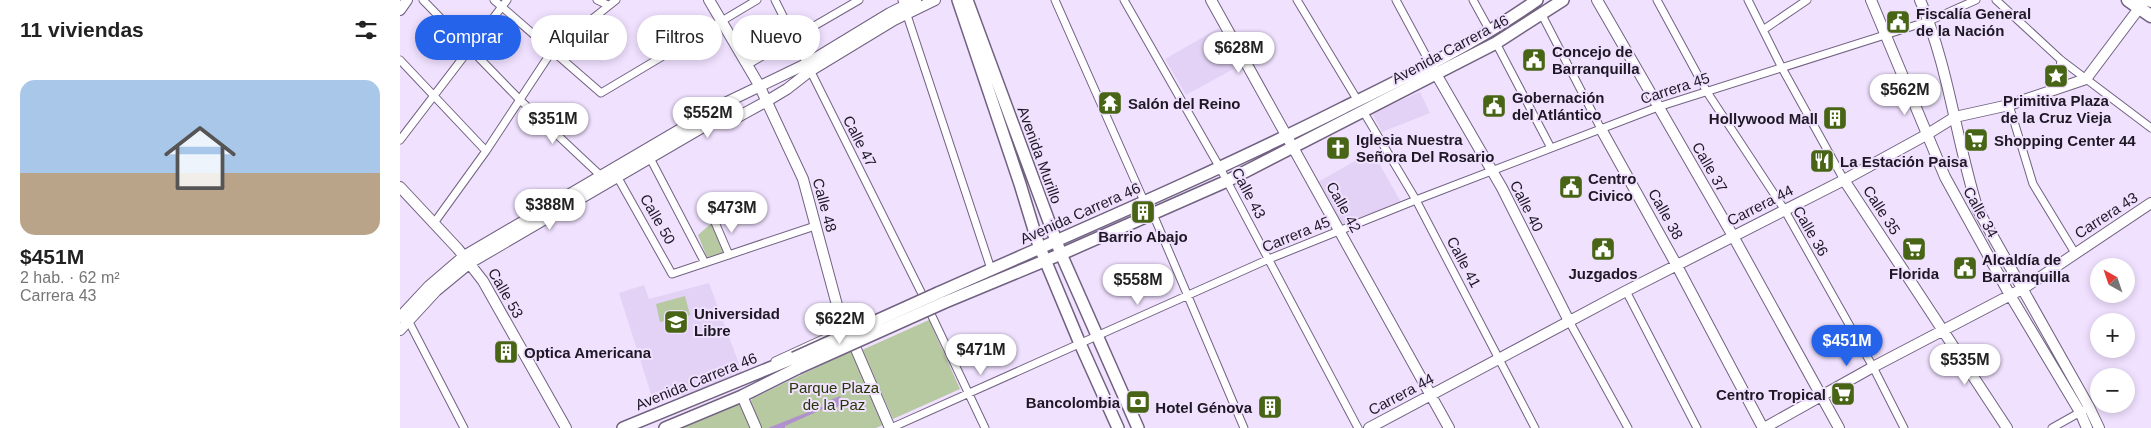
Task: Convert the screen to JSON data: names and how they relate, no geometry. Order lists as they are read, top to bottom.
{
  "streets": {
    "main road": ["Avenida Carrera 46", "Avenida Murillo"],
    "street": [
      "Carrera 45",
      "Calle 47",
      "Calle 37",
      "Calle 43",
      "Calle 48",
      "Carrera 44",
      "Calle 40",
      "Calle 42",
      "Calle 35",
      "Calle 34",
      "Calle 38",
      "Carrera 43",
      "Calle 50",
      "Calle 36",
      "Calle 41",
      "Calle 53"
    ]
  },
  "crossings": [
    ["Avenida Carrera 46", "Avenida Murillo"],
    ["Avenida Carrera 46", "Calle 43"],
    ["Avenida Carrera 46", "Calle 40"],
    ["Avenida Carrera 46", "Calle 42"],
    ["Avenida Carrera 46", "Calle 38"],
    ["Avenida Carrera 46", "Calle 41"],
    ["Carrera 45", "Avenida Murillo"],
    ["Carrera 45", "Calle 37"],
    ["Carrera 45", "Calle 43"],
    ["Carrera 45", "Calle 48"],
    ["Carrera 45", "Calle 40"],
    ["Carrera 45", "Calle 42"],
    ["Carrera 45", "Calle 35"],
    ["Carrera 45", "Calle 34"],
    ["Carrera 45", "Calle 38"],
    ["Carrera 45", "Calle 36"],
    ["Carrera 45", "Calle 41"],
    ["Calle 37", "Carrera 44"],
    ["Calle 37", "Carrera 43"],
    ["Carrera 44", "Calle 40"],
    ["Carrera 44", "Calle 42"],
    ["Carrera 44", "Calle 35"],
    ["Carrera 44", "Calle 34"],
    ["Carrera 44", "Calle 38"],
    ["Carrera 44", "Calle 36"],
    ["Carrera 44", "Calle 41"],
    ["Calle 35", "Carrera 43"],
    ["Calle 34", "Carrera 43"],
    ["Calle 38", "Carrera 43"],
    ["Carrera 43", "Calle 36"]
  ],
  "parks": ["Parque Plaza de la Paz"],
  "places": {
    "public building": [
      "Fiscalía General de la Nación",
      "Concejo de Barranquilla",
      "Gobernación del Atlántico",
      "Centro Civico",
      "Juzgados",
      "Alcaldía de Barranquilla"
    ],
    "place": ["Primitiva Plaza de la Cruz Vieja"],
    "temple": ["Salón del Reino"],
    "building": [
      "Hollywood Mall",
      "Barrio Abajo",
      "Optica Americana",
      "Hotel Génova"
    ],
    "supermarket": ["Shopping Center 44", "Florida", "Centro Tropical"],
    "church": ["Iglesia Nuestra Señora Del Rosario"],
    "restaurant": ["La Estación Paisa"],
    "school or university": ["Universidad Libre"],
    "bank": ["Bancolombia"]
  },
  "north": "top left",
  "page": {
    "heading": "11 viviendas",
    "chip": [
      "Comprar",
      "Alquilar",
      "Filtros",
      "Nuevo"
    ],
    "price": [
      "$628M",
      "$562M",
      "$552M",
      "$351M",
      "$388M",
      "$473M",
      "$558M",
      "$622M",
      "$451M",
      "$471M",
      "$535M"
    ],
    "list": [
      {
        "name": "$451M",
        "note": "2 hab. · 62 m² · Carrera 43"
      }
    ],
    "map_buttons": ["+", "−"]
  }
}
